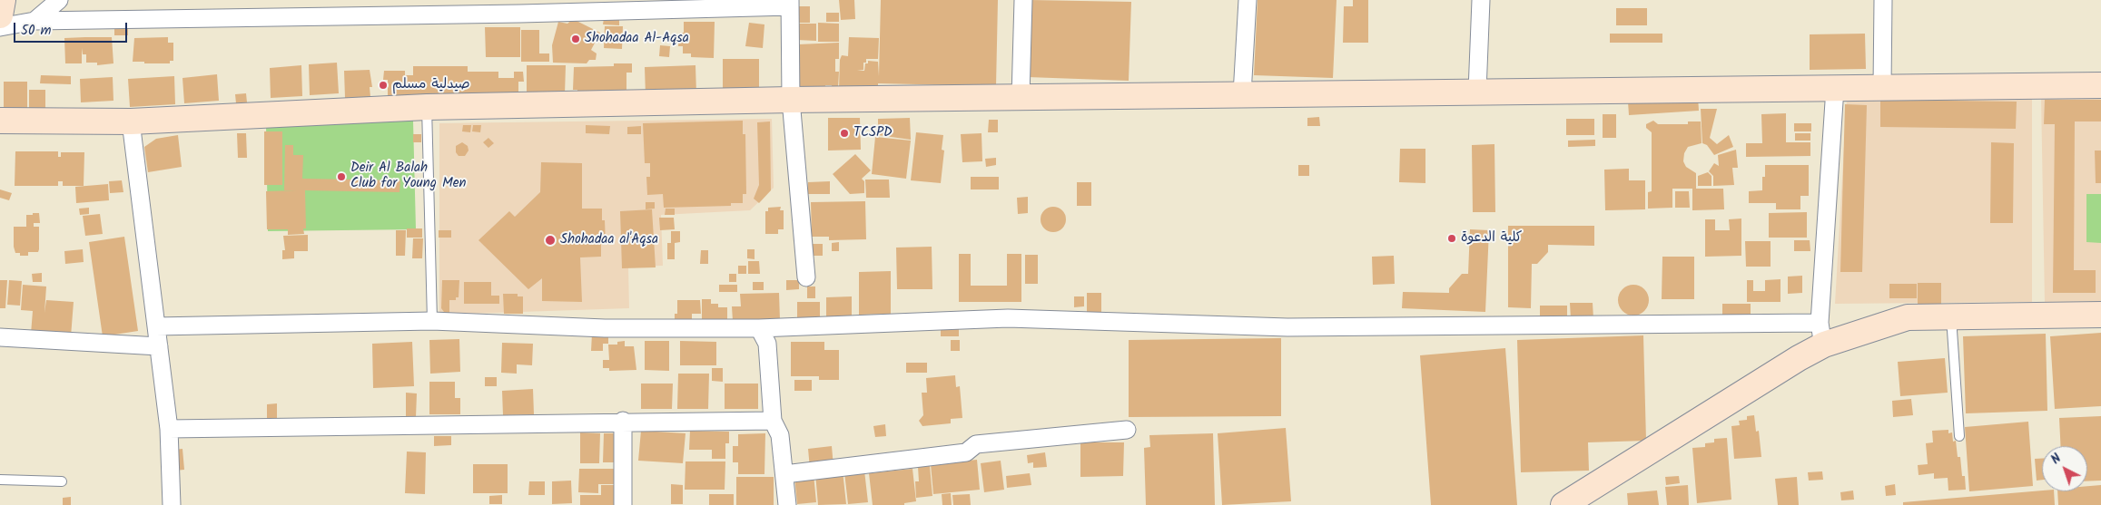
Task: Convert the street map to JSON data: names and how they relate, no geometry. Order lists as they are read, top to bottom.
{
  "places": [
    "Shohadaa Al-Aqsa",
    "صيدلية مسلم",
    "TCSPD",
    "Deir Al Balah Club for Young Men",
    "كلية الدعوة",
    "Shohadaa al'Aqsa"
  ],
  "scale_bar": "50 m",
  "north": "top left"
}
